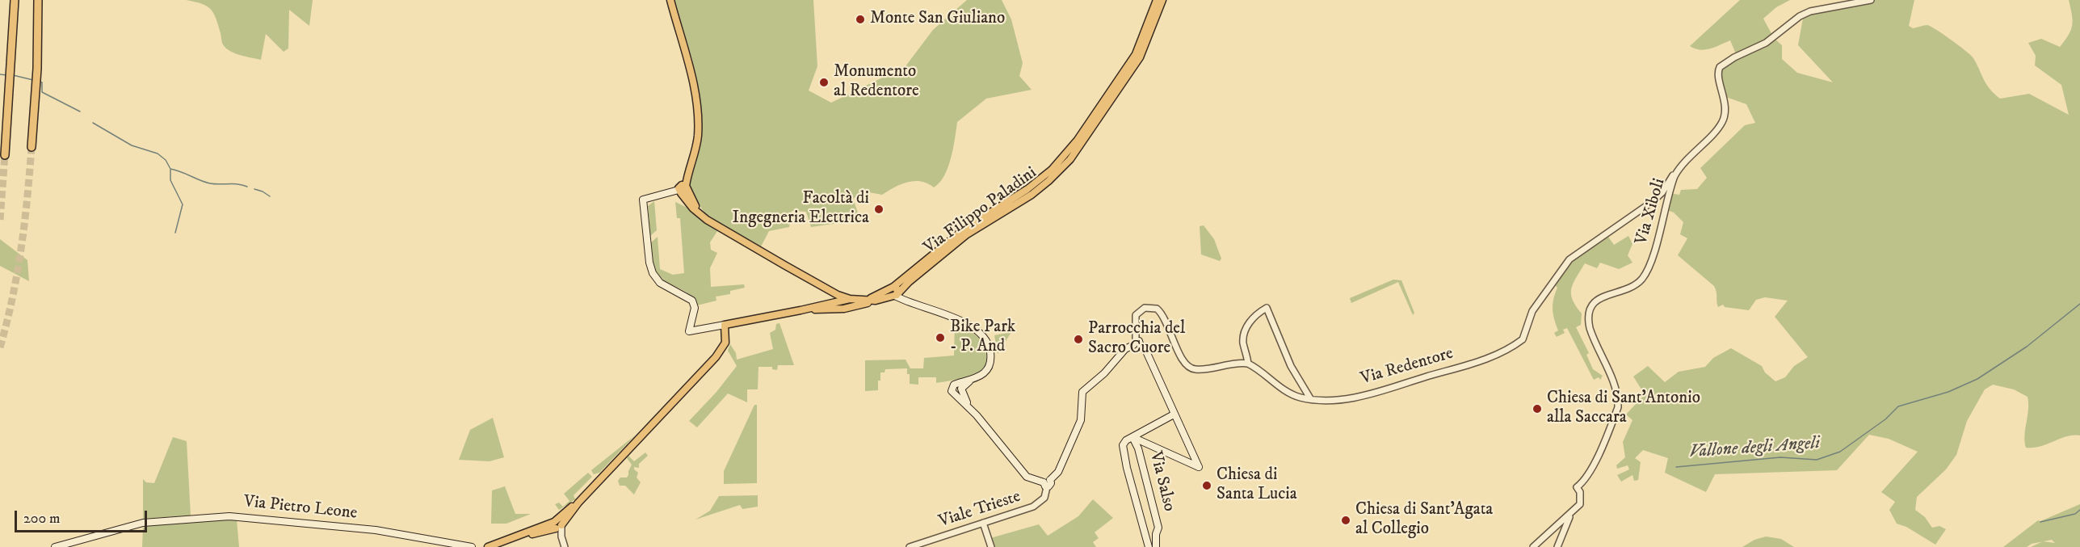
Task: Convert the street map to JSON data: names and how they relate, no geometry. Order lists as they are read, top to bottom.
{
  "streets": {
    "main road": ["Via Filippo Paladini", "Via Salso", "Via Pietro Leone"],
    "street": ["Via Xiboli", "Via Redentore", "Viale Trieste"]
  },
  "crossings": [
    ["Via Xiboli", "Via Redentore"]
  ],
  "water": ["Vallone degli Angeli"],
  "places": [
    "Monte San Giuliano",
    "Monumento al Redentore",
    "Facoltà di Ingegneria Elettrica",
    "Bike Park - P. And",
    "Parrocchia del Sacro Cuore",
    "Chiesa di Sant'Antonio alla Saccara",
    "Chiesa di Santa Lucia",
    "Chiesa di Sant'Agata al Collegio"
  ],
  "scale_bar": "200 m"
}
